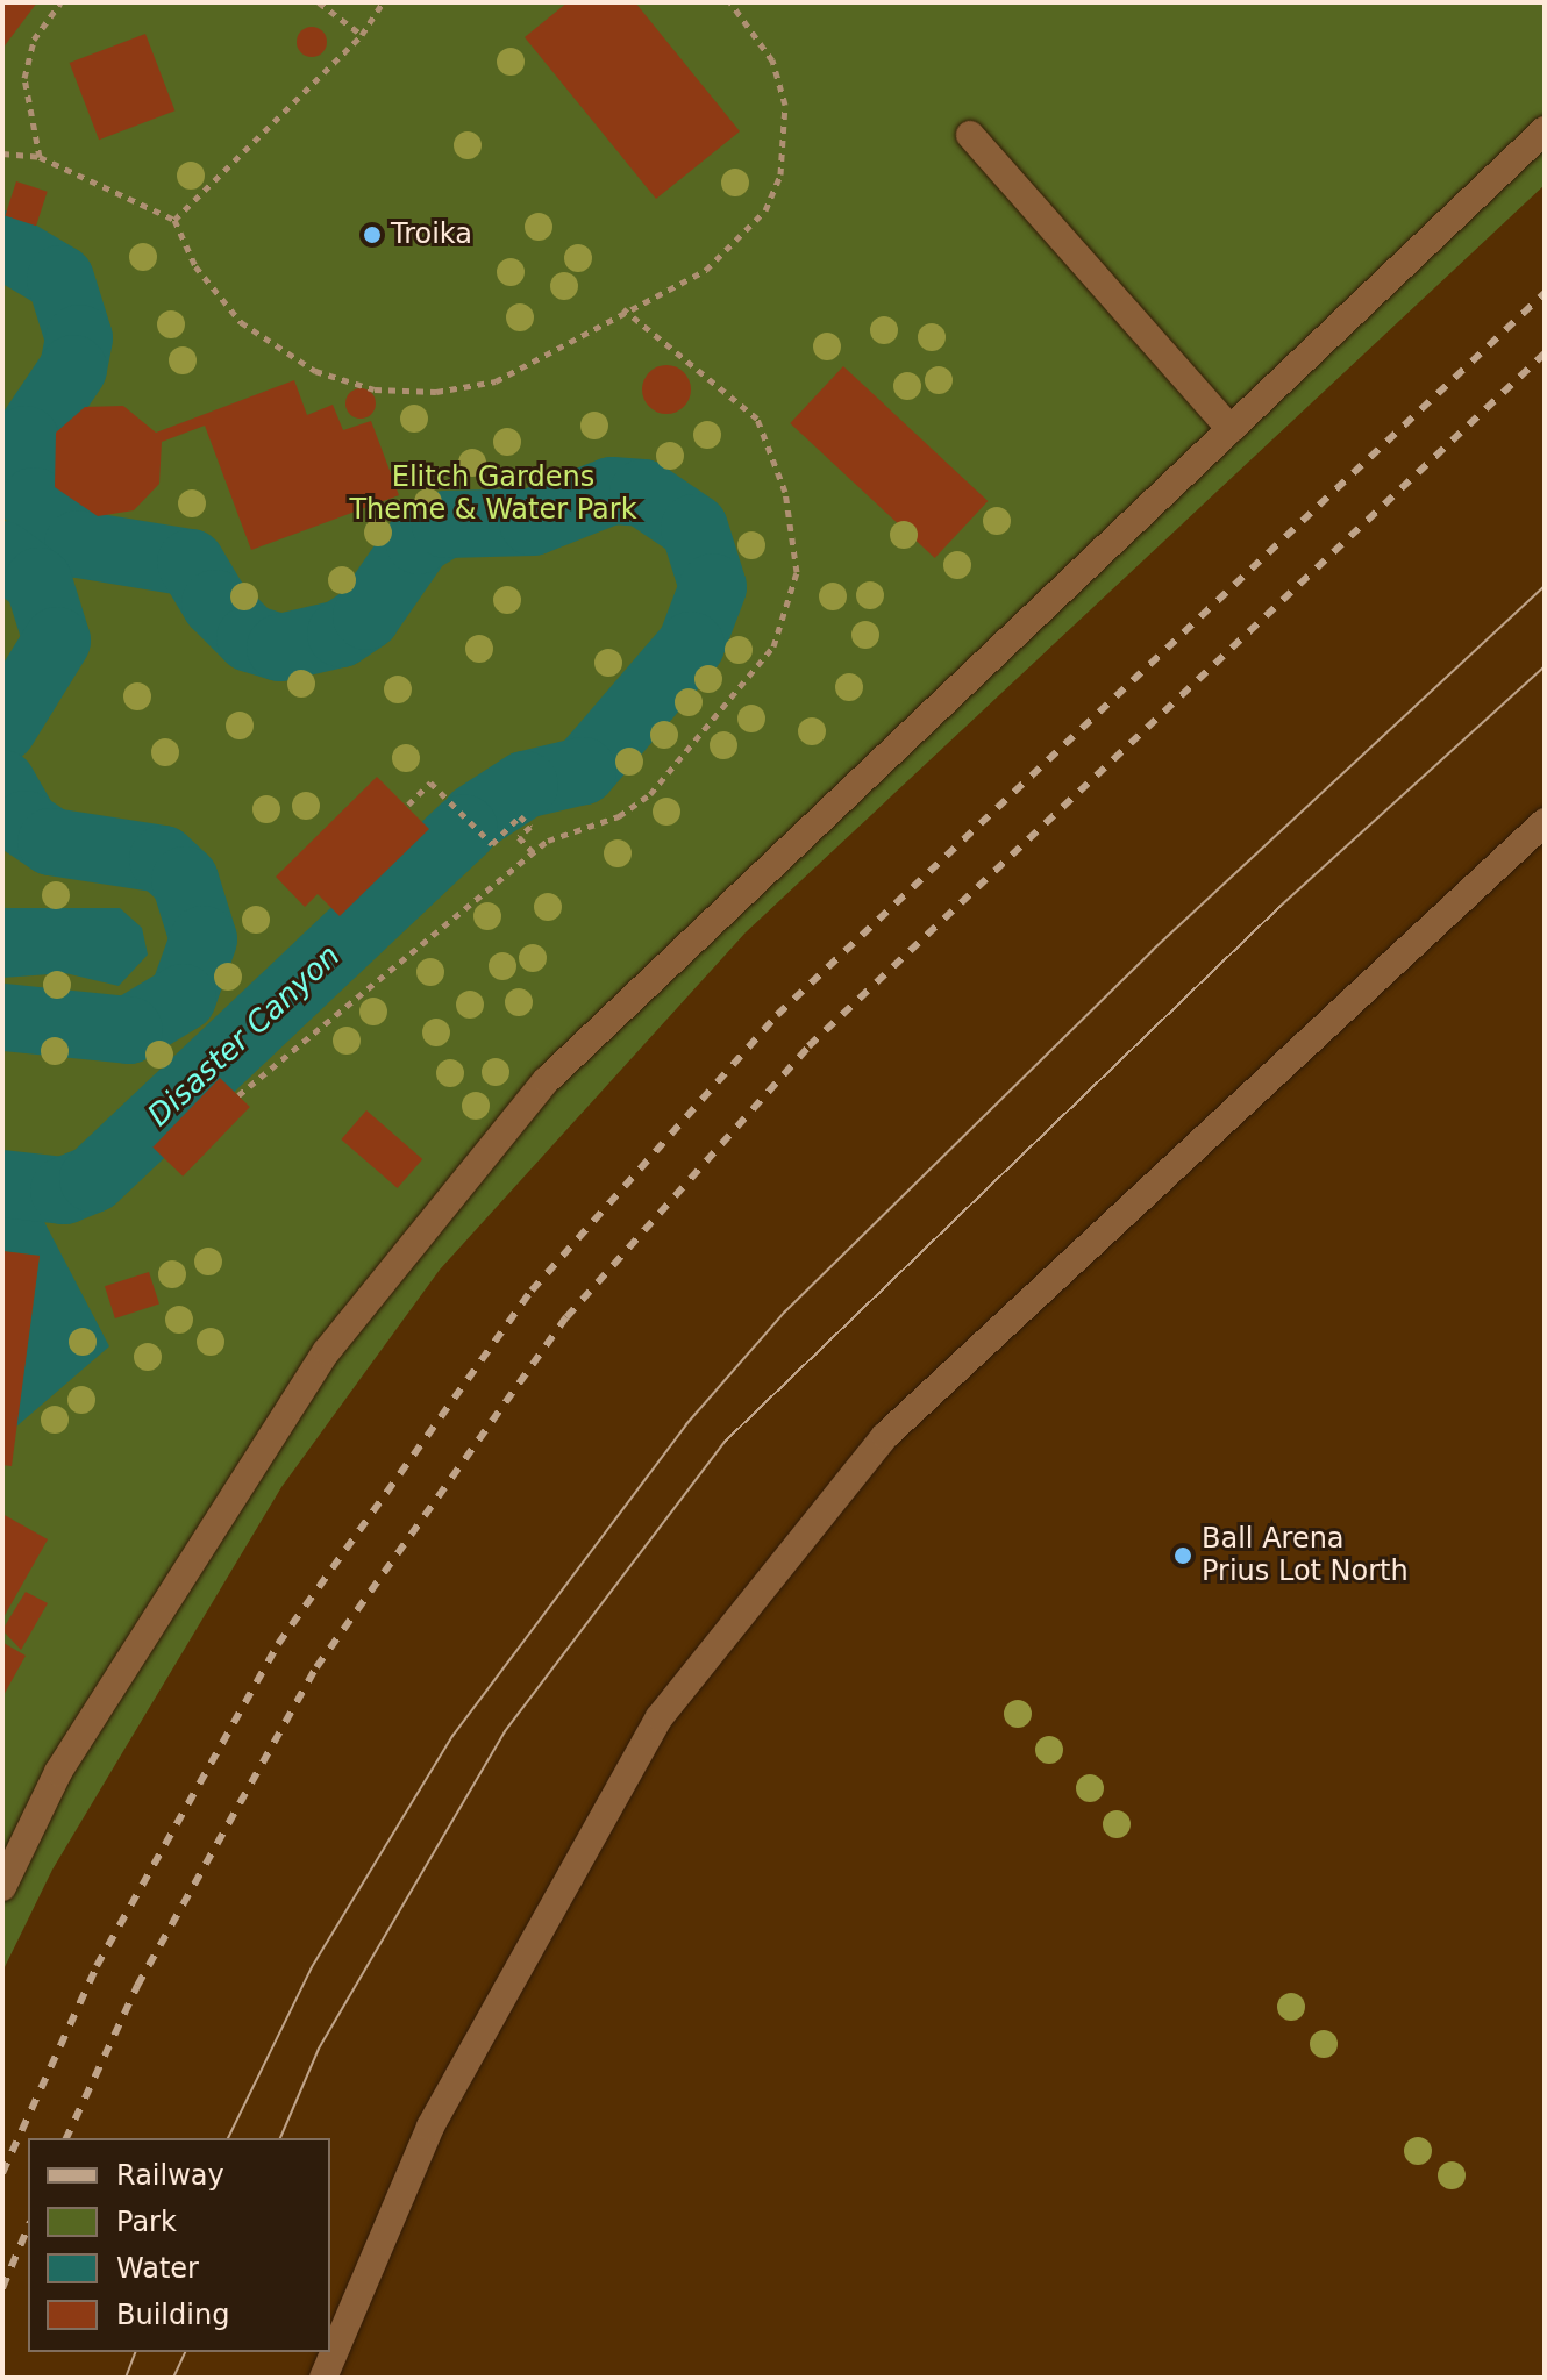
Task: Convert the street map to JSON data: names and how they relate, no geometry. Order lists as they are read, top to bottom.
{
  "water": ["Disaster Canyon"],
  "parks": ["Elitch Gardens Theme & Water Park"],
  "places": ["Troika", "Ball Arena Prius Lot North"],
  "legend": [
    "Railway",
    "Park",
    "Water",
    "Building"
  ]
}
